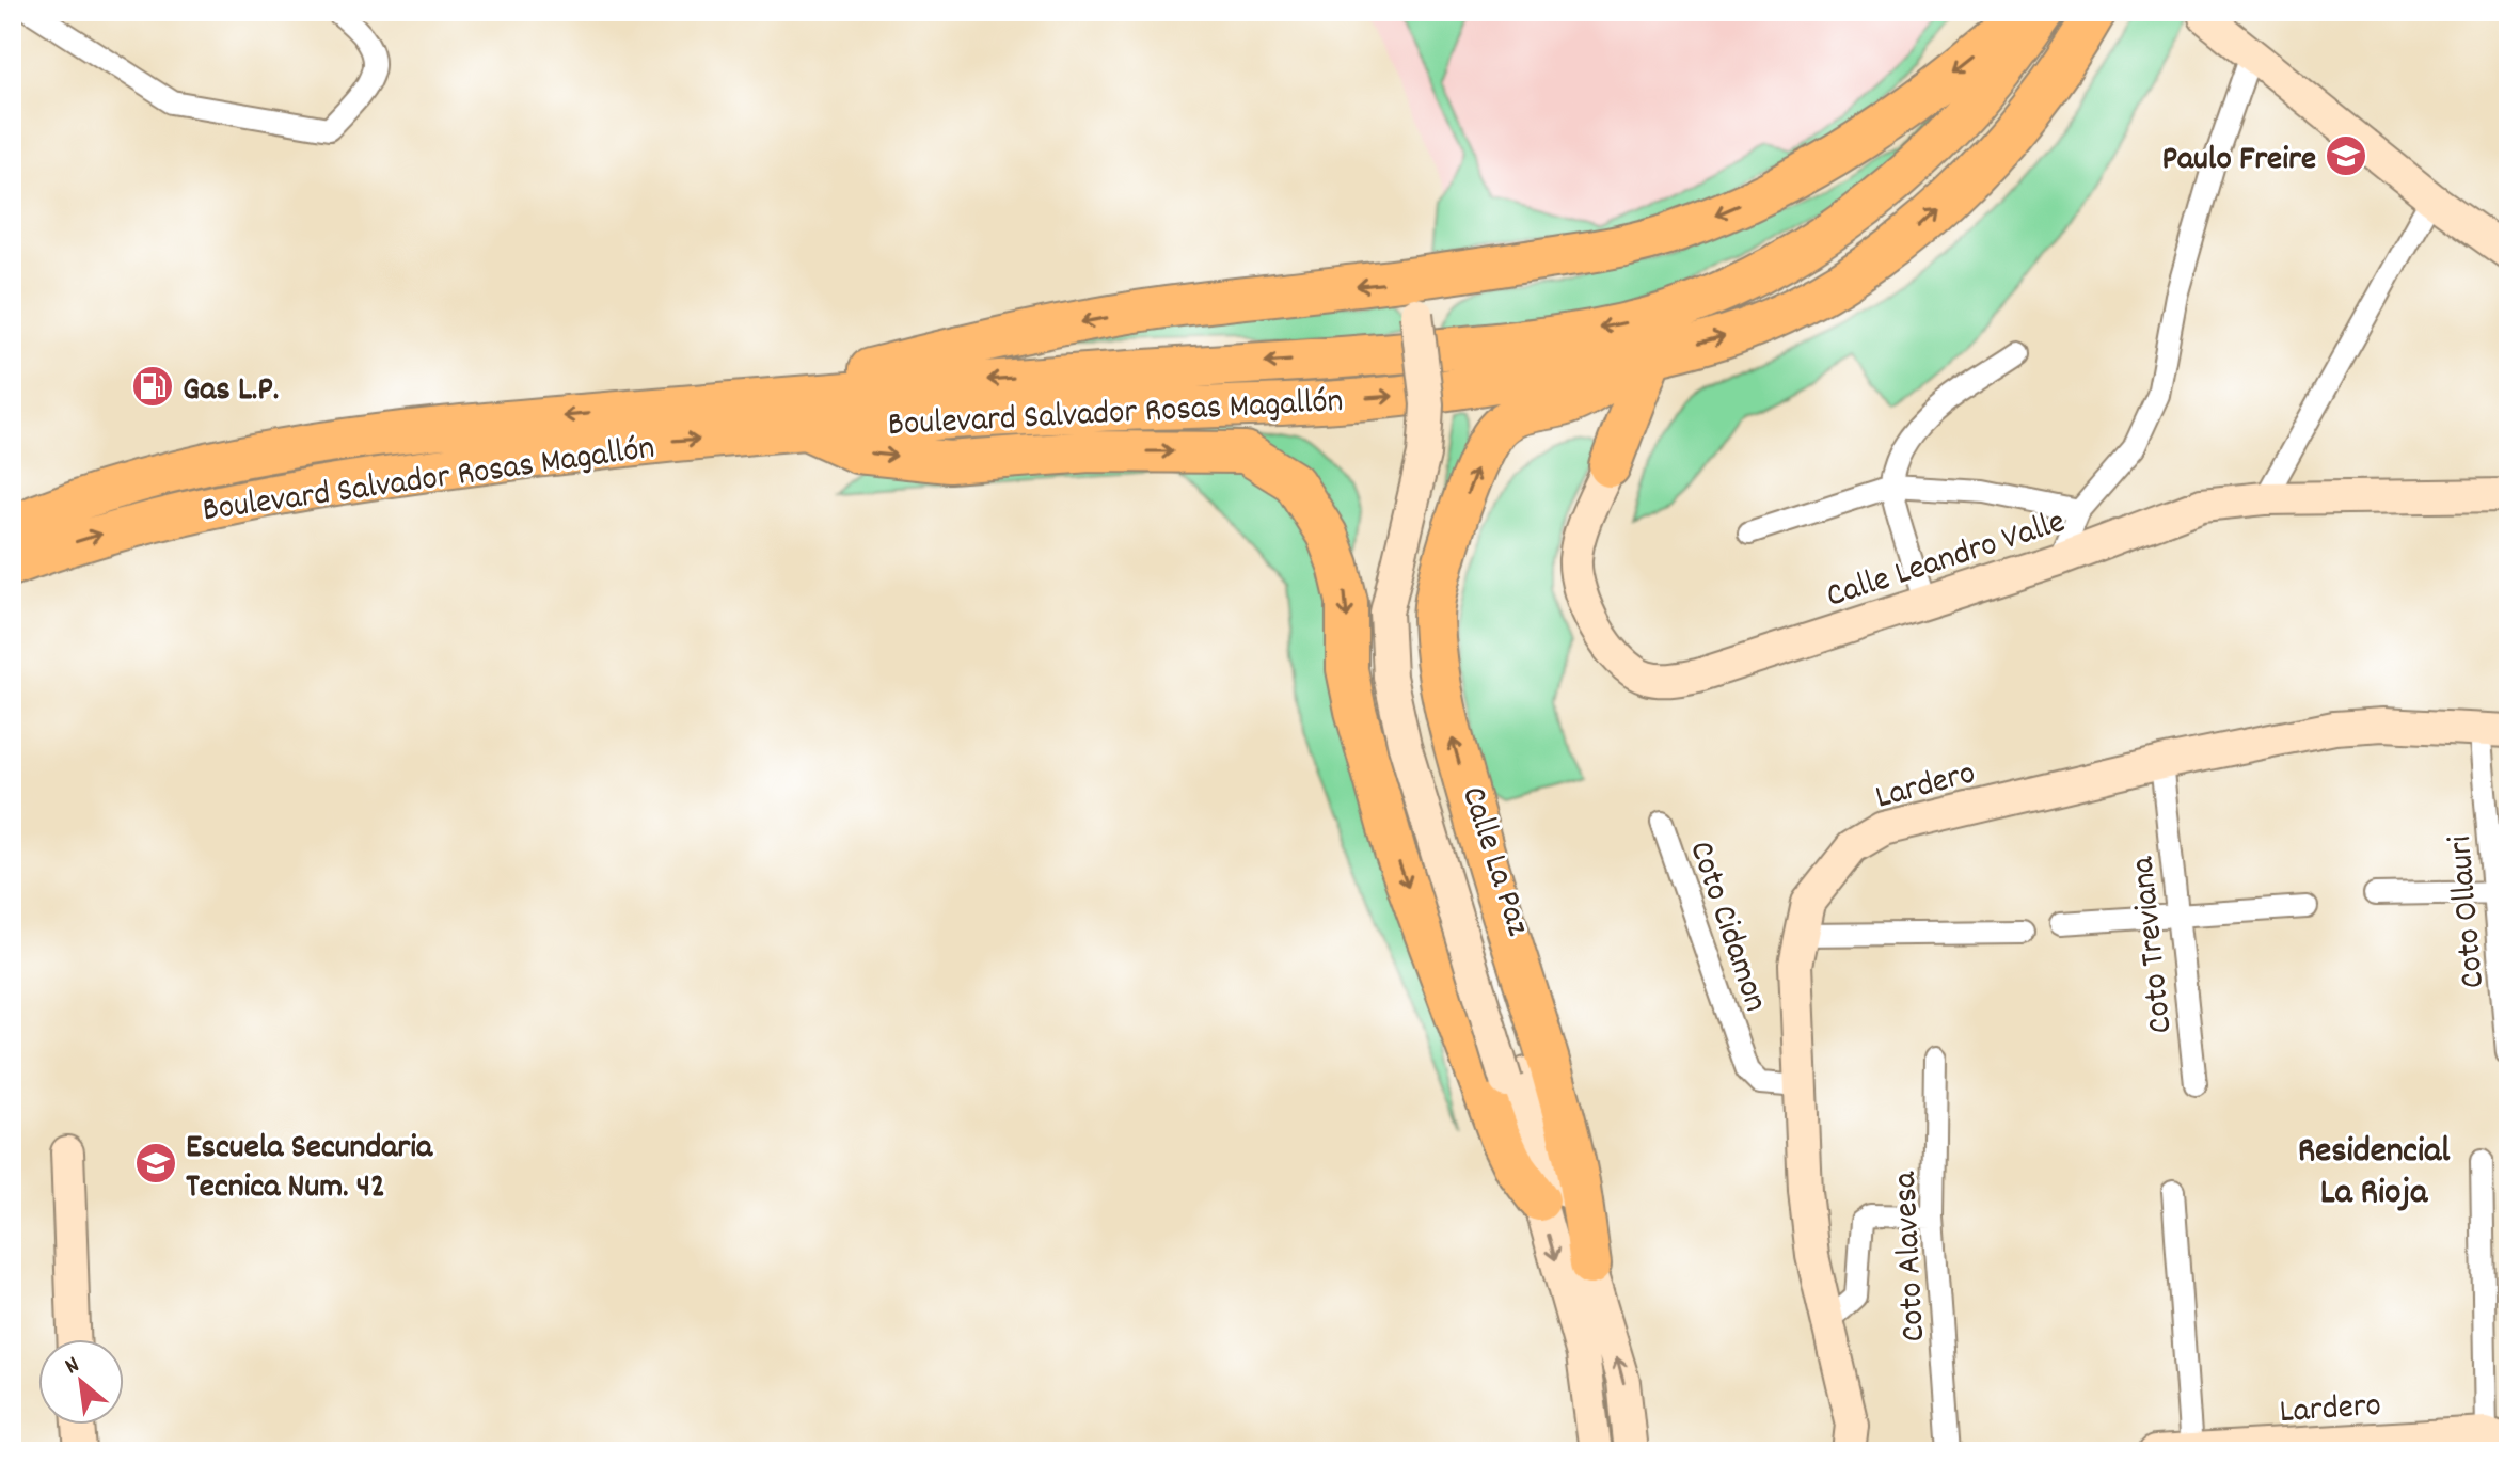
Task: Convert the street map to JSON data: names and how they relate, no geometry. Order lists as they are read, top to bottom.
{
  "streets": {
    "highway": ["Boulevard Salvador Rosas Magallón"],
    "street": [
      "Calle Leandro Valle",
      "Lardero",
      "Calle La Paz",
      "Coto Ollauri",
      "Coto Cidamon",
      "Coto Treviana",
      "Coto Alavesa"
    ]
  },
  "crossings": [
    ["Lardero", "Coto Ollauri"],
    ["Lardero", "Coto Cidamon"],
    ["Lardero", "Coto Treviana"]
  ],
  "districts": ["Residencial La Rioja"],
  "places": {
    "school or university": ["Paulo Freire", "Escuela Secundaria Tecnica Num. 42"],
    "fuel station": ["Gas L.P."]
  },
  "north": "top left"
}
